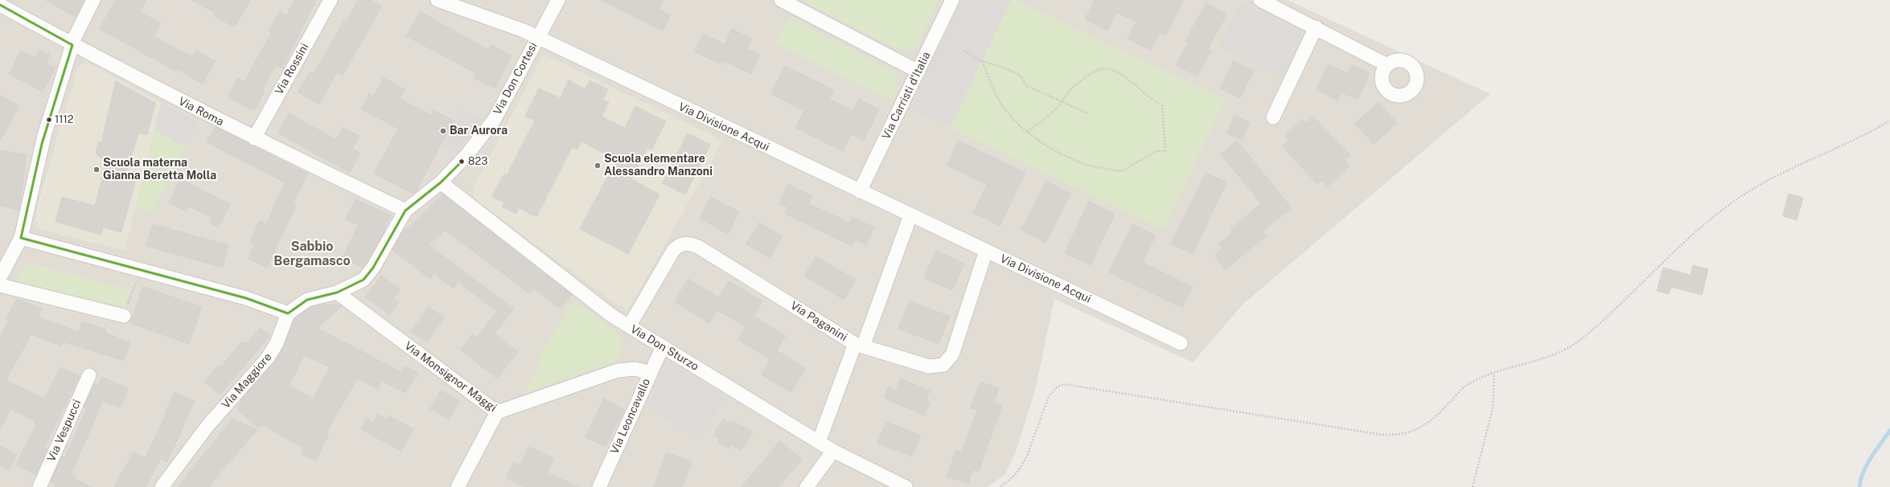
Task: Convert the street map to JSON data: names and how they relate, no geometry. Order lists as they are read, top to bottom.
{
  "streets": {
    "street": [
      "Via Rossini",
      "Via Don Cortesi",
      "Via Carristi d'Italia",
      "Via Roma",
      "Via Divisione Acqui",
      "Via Paganini",
      "Via Don Sturzo",
      "Via Monsignor Maggi",
      "Via Maggiore",
      "Via Leoncavallo",
      "Via Vespucci"
    ]
  },
  "crossings": [
    ["Via Rossini", "Via Roma"],
    ["Via Don Cortesi", "Via Divisione Acqui"],
    ["Via Don Cortesi", "Via Don Sturzo"],
    ["Via Carristi d'Italia", "Via Divisione Acqui"],
    ["Via Divisione Acqui", "Via Paganini"],
    ["Via Paganini", "Via Don Sturzo"],
    ["Via Don Sturzo", "Via Leoncavallo"],
    ["Via Monsignor Maggi", "Via Leoncavallo"]
  ],
  "districts": ["Sabbio Bergamasco"],
  "places": [
    "1112",
    "Bar Aurora",
    "823",
    "Scuola elementare Alessandro Manzoni",
    "Scuola materna Gianna Beretta Molla"
  ]
}
